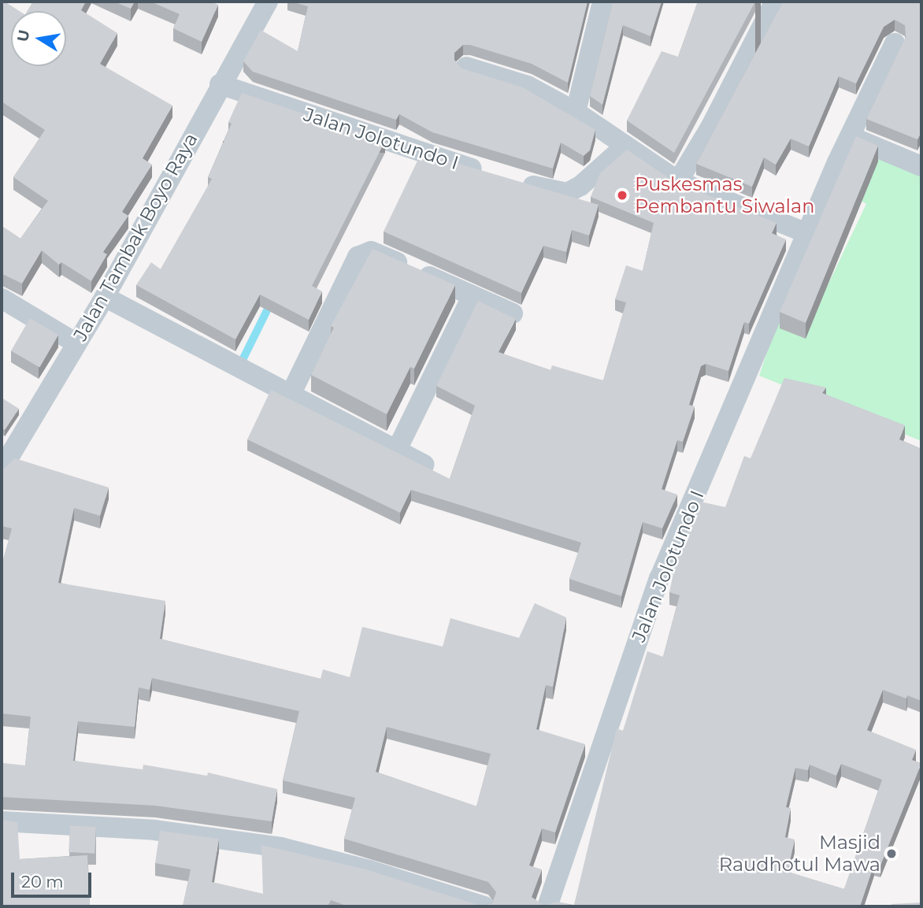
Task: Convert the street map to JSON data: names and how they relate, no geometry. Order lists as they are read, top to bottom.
{
  "streets": {
    "street": ["Jalan Jolotundo I", "Jalan Tambak Boyo Raya"]
  },
  "crossings": [
    ["Jalan Jolotundo I", "Jalan Tambak Boyo Raya"]
  ],
  "places": ["Puskesmas Pembantu Siwalan", "Masjid Raudhotul Mawa"],
  "scale_bar": "20 m",
  "north": "left"
}
